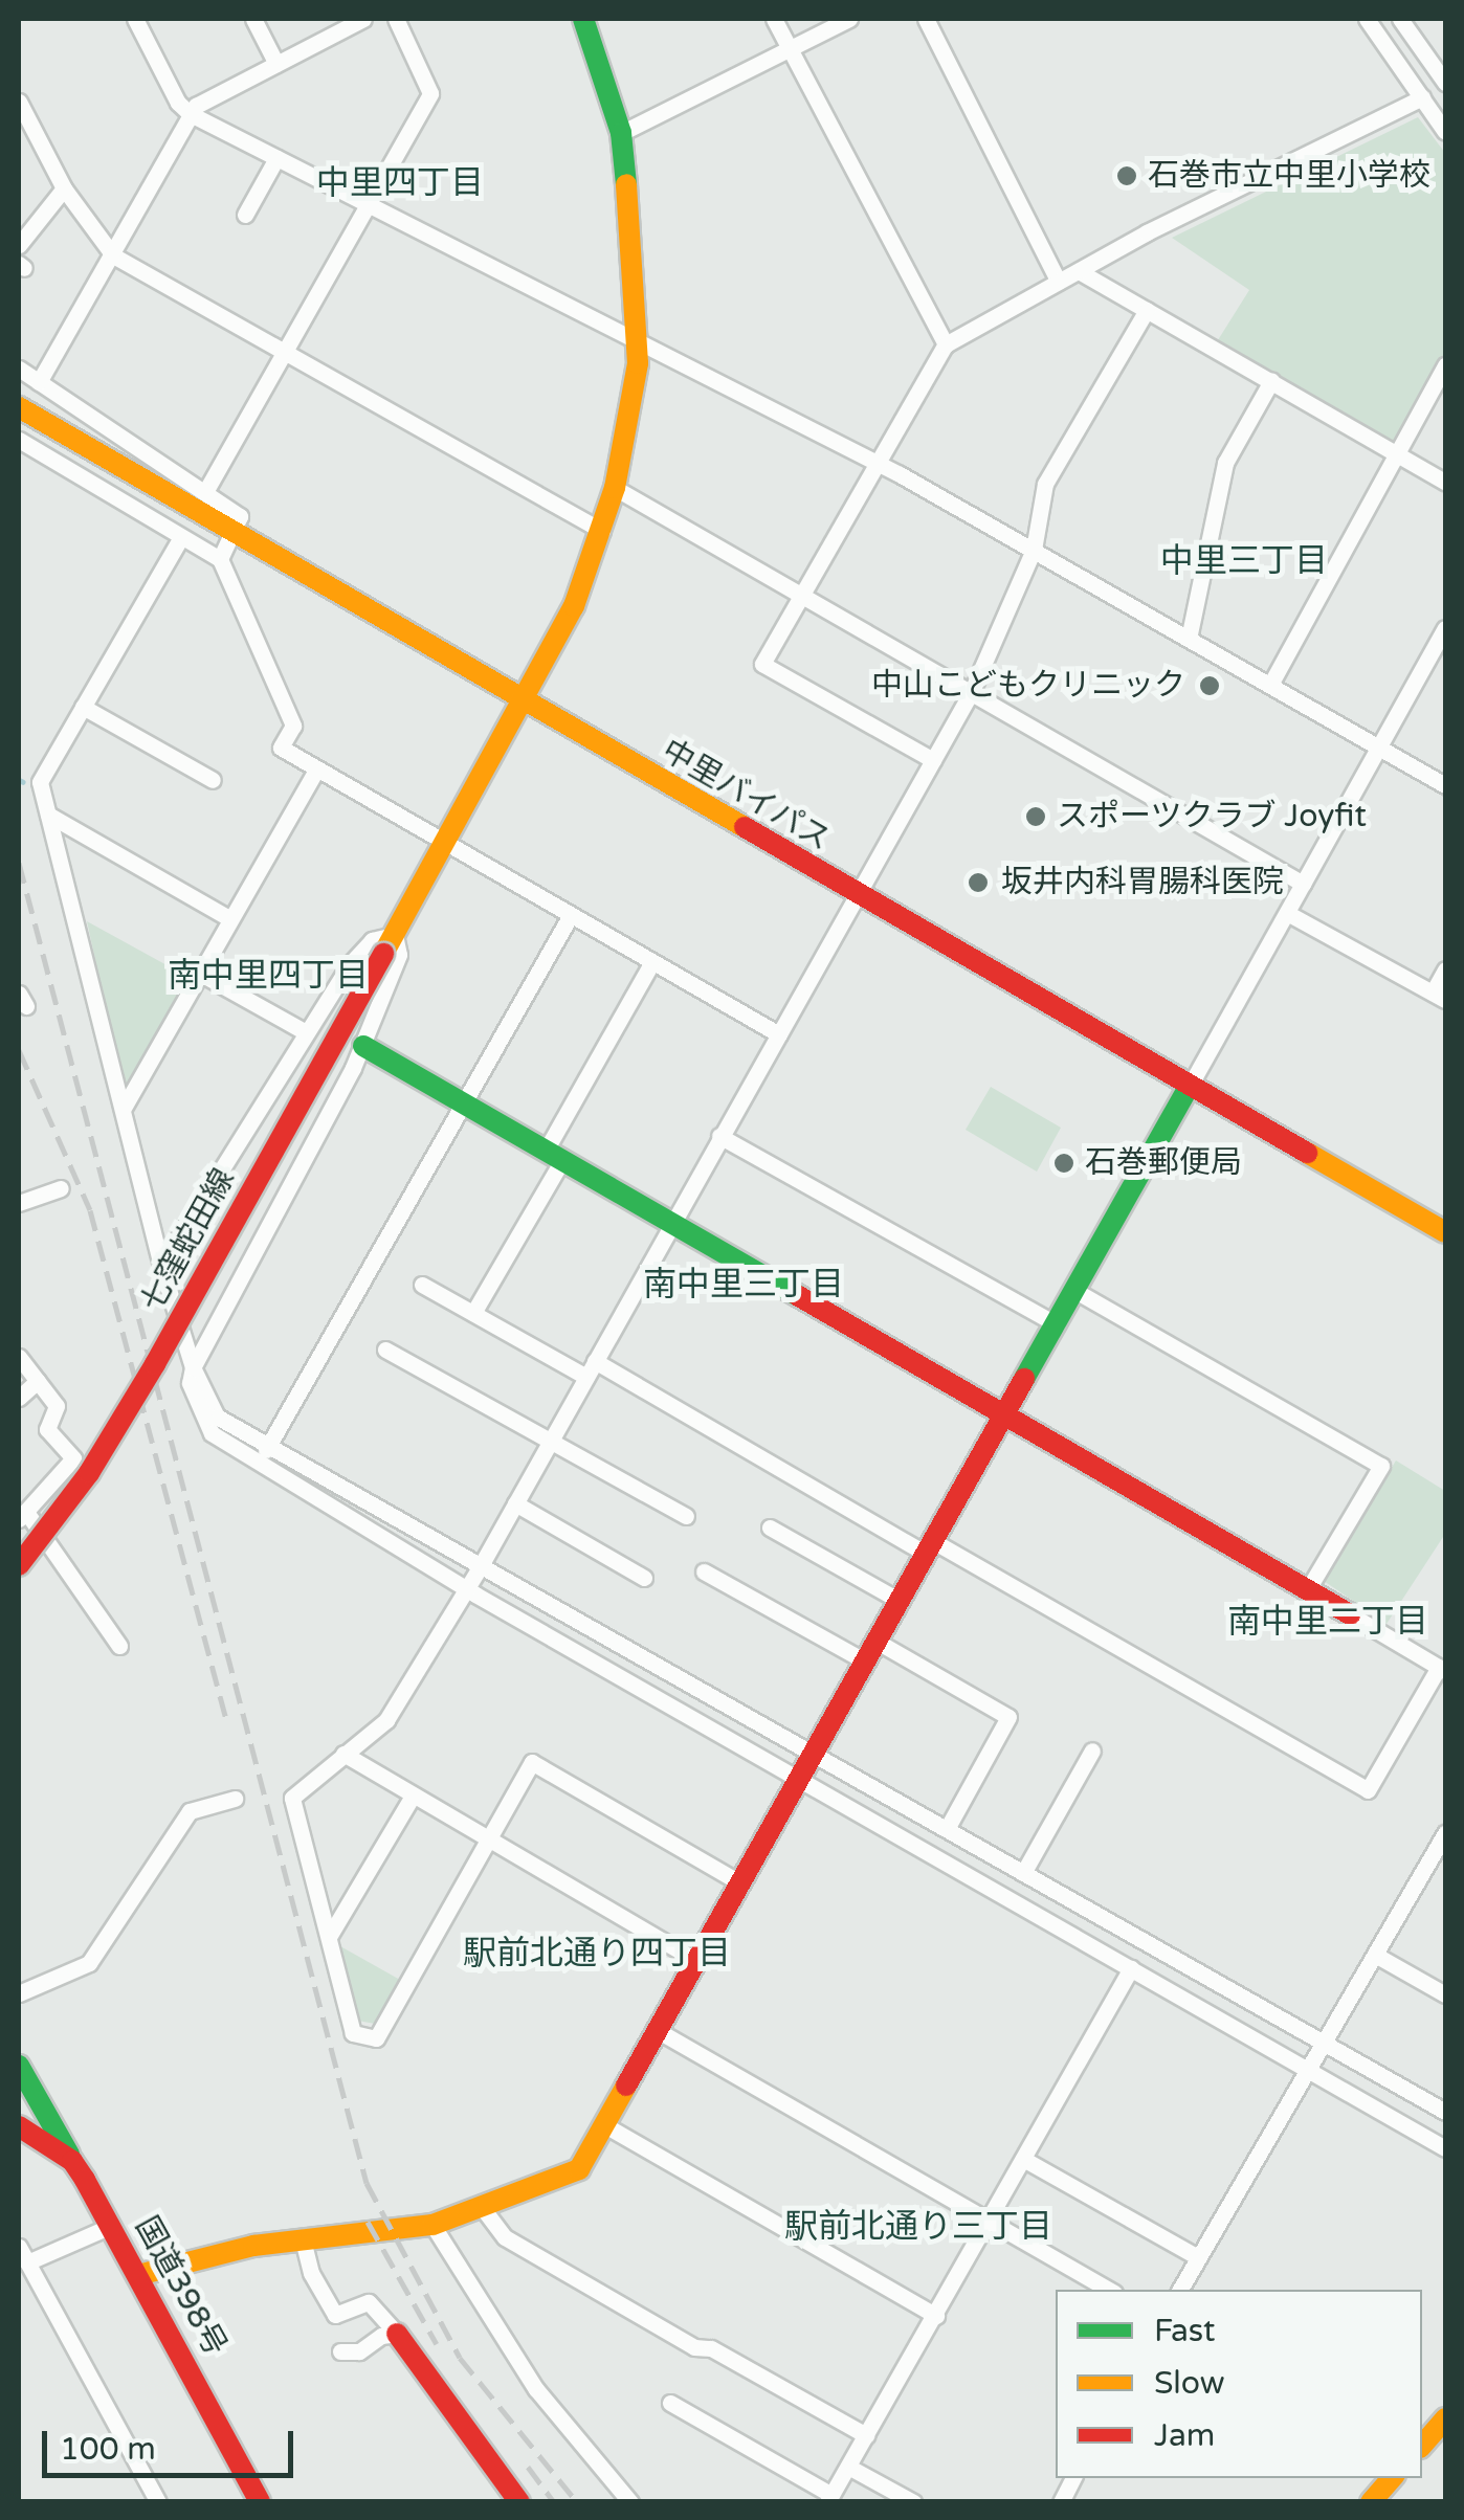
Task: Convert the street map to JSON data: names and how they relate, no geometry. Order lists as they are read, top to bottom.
{
  "streets": {
    "main road": ["中里バイパス", "七窪蛇田線", "国道398号"]
  },
  "crossings": [
    ["中里バイパス", "七窪蛇田線"]
  ],
  "districts": [
    "中里四丁目",
    "中里三丁目",
    "南中里四丁目",
    "南中里三丁目",
    "南中里二丁目",
    "駅前北通り四丁目",
    "駅前北通り三丁目"
  ],
  "places": [
    "石巻市立中里小学校",
    "中山こどもクリニック",
    "スポーツクラブ Joyfit",
    "坂井内科胃腸科医院",
    "石巻郵便局"
  ],
  "legend": ["Fast", "Slow", "Jam"],
  "scale_bar": "100 m"
}
